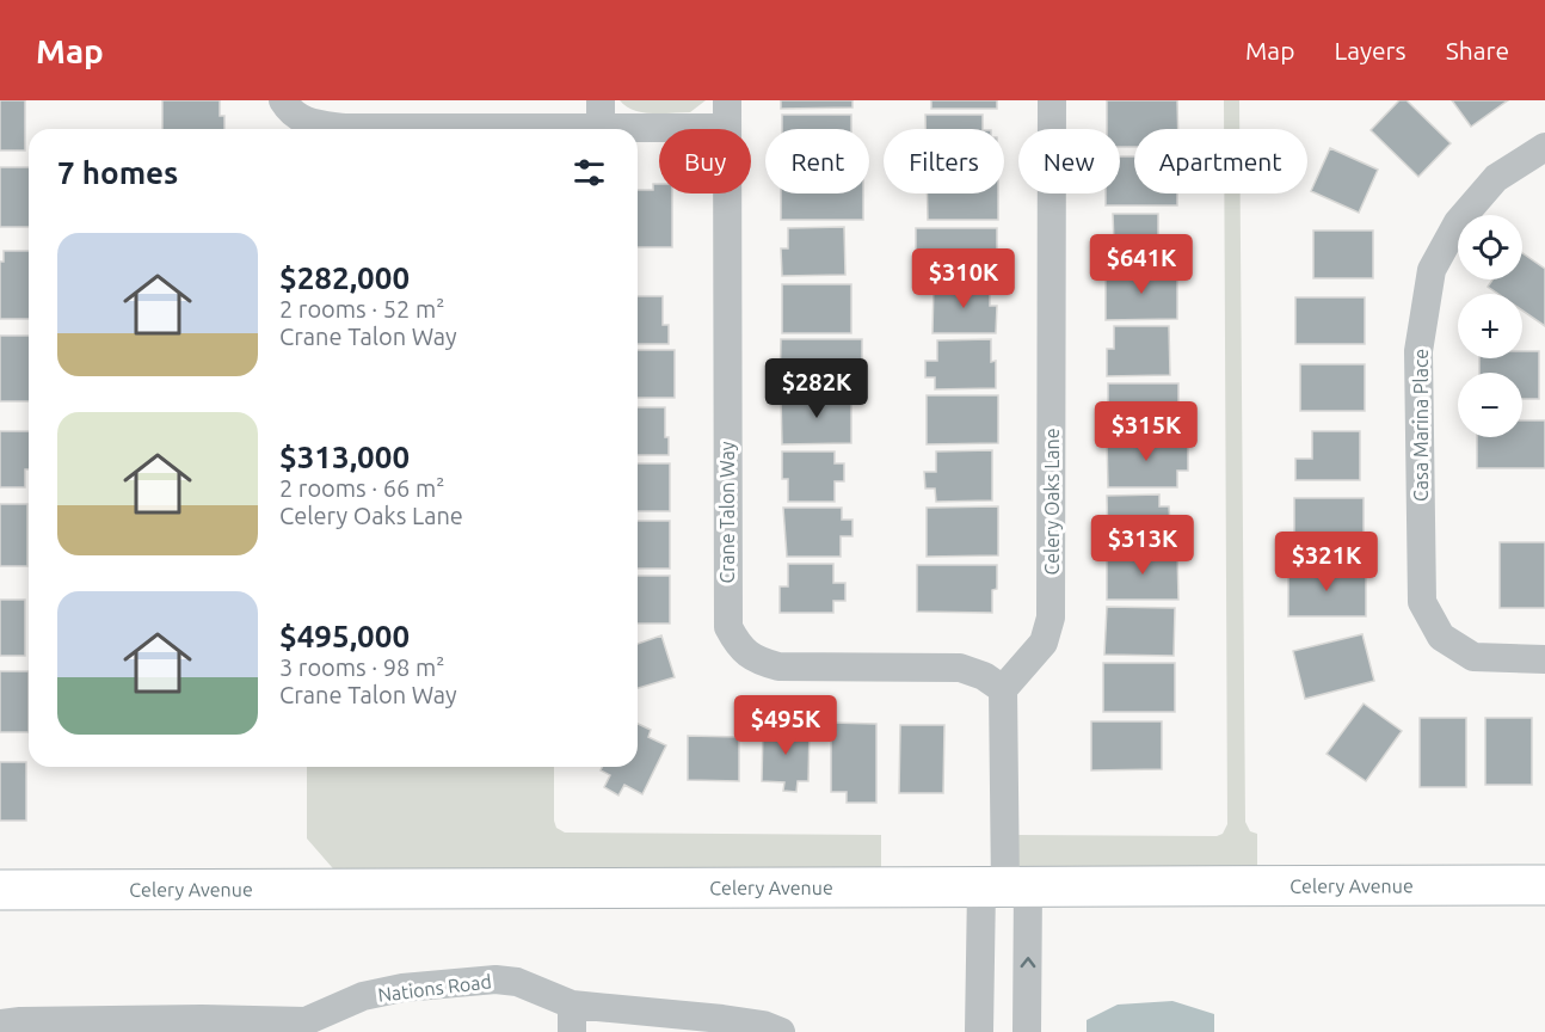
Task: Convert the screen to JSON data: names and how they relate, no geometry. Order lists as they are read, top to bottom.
{
  "streets": {
    "main road": ["Celery Avenue"],
    "street": [
      "Casa Marina Place",
      "Celery Oaks Lane",
      "Crane Talon Way",
      "Nations Road"
    ]
  },
  "crossings": [
    ["Celery Oaks Lane", "Crane Talon Way"]
  ],
  "page": {
    "header": "Map",
    "nav": ["Map", "Layers", "Share"],
    "chip": [
      "Buy",
      "Rent",
      "Filters",
      "New",
      "Apartment"
    ],
    "heading": "7 homes",
    "map_buttons": ["+", "−"],
    "list": [
      {
        "name": "$282,000",
        "note": "2 rooms · 52 m² · Crane Talon Way"
      },
      {
        "name": "$313,000",
        "note": "2 rooms · 66 m² · Celery Oaks Lane"
      },
      {
        "name": "$495,000",
        "note": "3 rooms · 98 m² · Crane Talon Way"
      }
    ],
    "price": [
      "$641K",
      "$310K",
      "$282K",
      "$315K",
      "$313K",
      "$321K",
      "$495K"
    ]
  }
}
